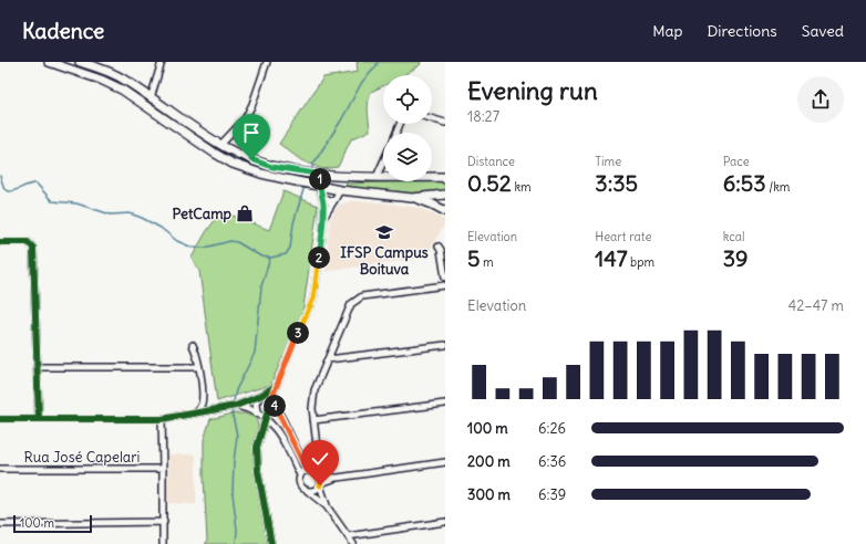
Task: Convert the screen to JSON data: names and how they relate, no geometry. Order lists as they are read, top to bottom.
{
  "streets": {
    "street": ["Rua José Capelari"]
  },
  "places": {
    "shop": ["PetCamp"],
    "school or university": ["IFSP Campus Boituva"]
  },
  "scale_bar": "100 m",
  "page": {
    "header": "Kadence",
    "nav": ["Map", "Directions", "Saved"],
    "heading": ["Evening run", "18:27"],
    "stats": [
      ["Distance", "0.52 km"],
      ["Time", "3:35"],
      ["Pace", "6:53 /km"],
      ["Elevation", "5 m"],
      ["Heart rate", "147 bpm"],
      ["kcal", "39"]
    ],
    "pins": [
      "1",
      "2",
      "3",
      "4"
    ],
    "chart": ["Elevation", "42–47 m"],
    "list": [
      {
        "name": "100 m",
        "note": "6:26"
      },
      {
        "name": "200 m",
        "note": "6:36"
      },
      {
        "name": "300 m",
        "note": "6:39"
      }
    ],
    "scale": "100 m"
  }
}
